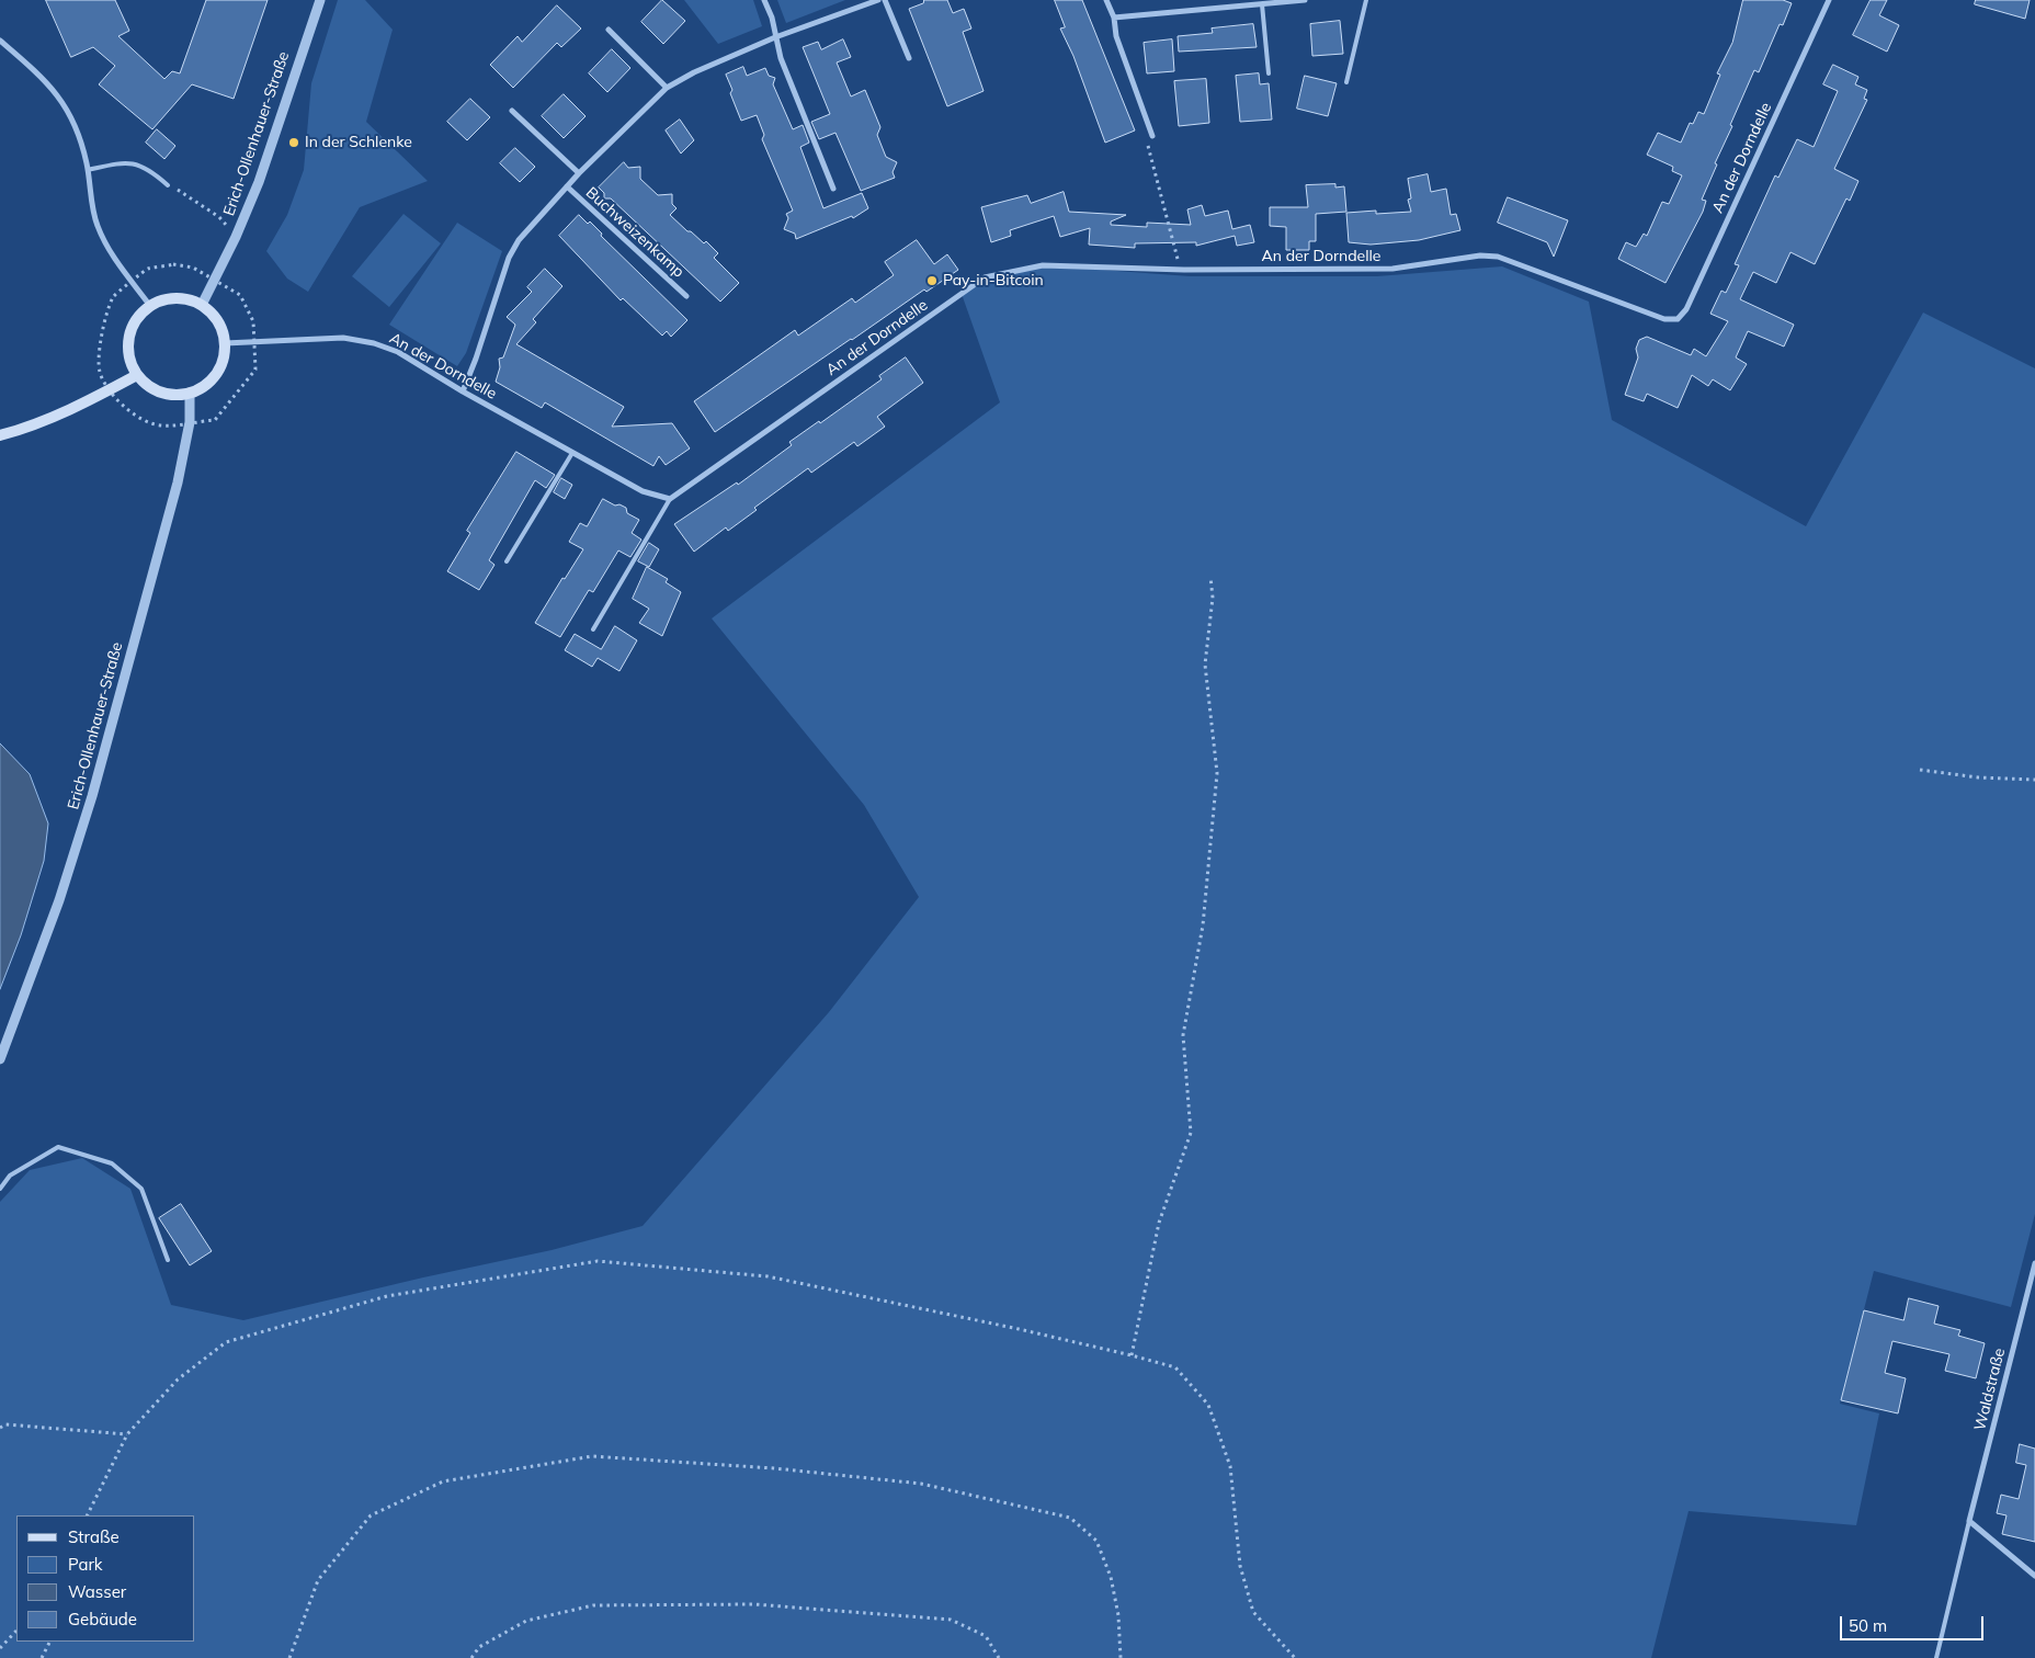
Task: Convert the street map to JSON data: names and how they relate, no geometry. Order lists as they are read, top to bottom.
{
  "streets": {
    "street": [
      "Erich-Ollenhauer-Straße",
      "An der Dorndelle",
      "Buchweizenkamp",
      "Waldstraße"
    ]
  },
  "crossings": [
    ["Erich-Ollenhauer-Straße", "An der Dorndelle"],
    ["An der Dorndelle", "Buchweizenkamp"]
  ],
  "places": ["In der Schlenke", "Pay-in-Bitcoin"],
  "legend": [
    "Straße",
    "Park",
    "Wasser",
    "Gebäude"
  ],
  "scale_bar": "50 m"
}
